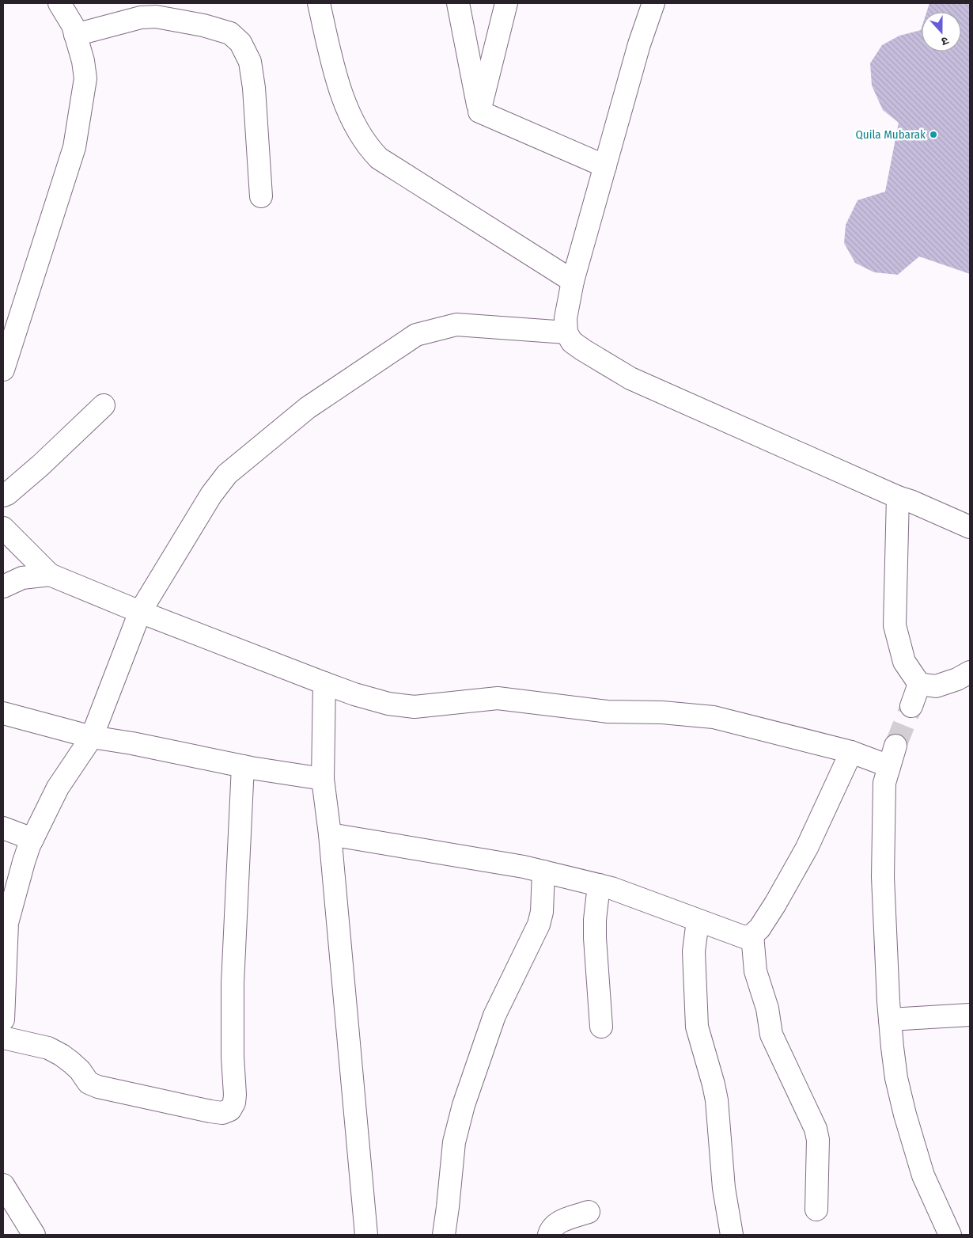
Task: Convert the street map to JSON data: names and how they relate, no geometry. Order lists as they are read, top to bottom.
{
  "places": ["Quila Mubarak"],
  "north": "bottom"
}
